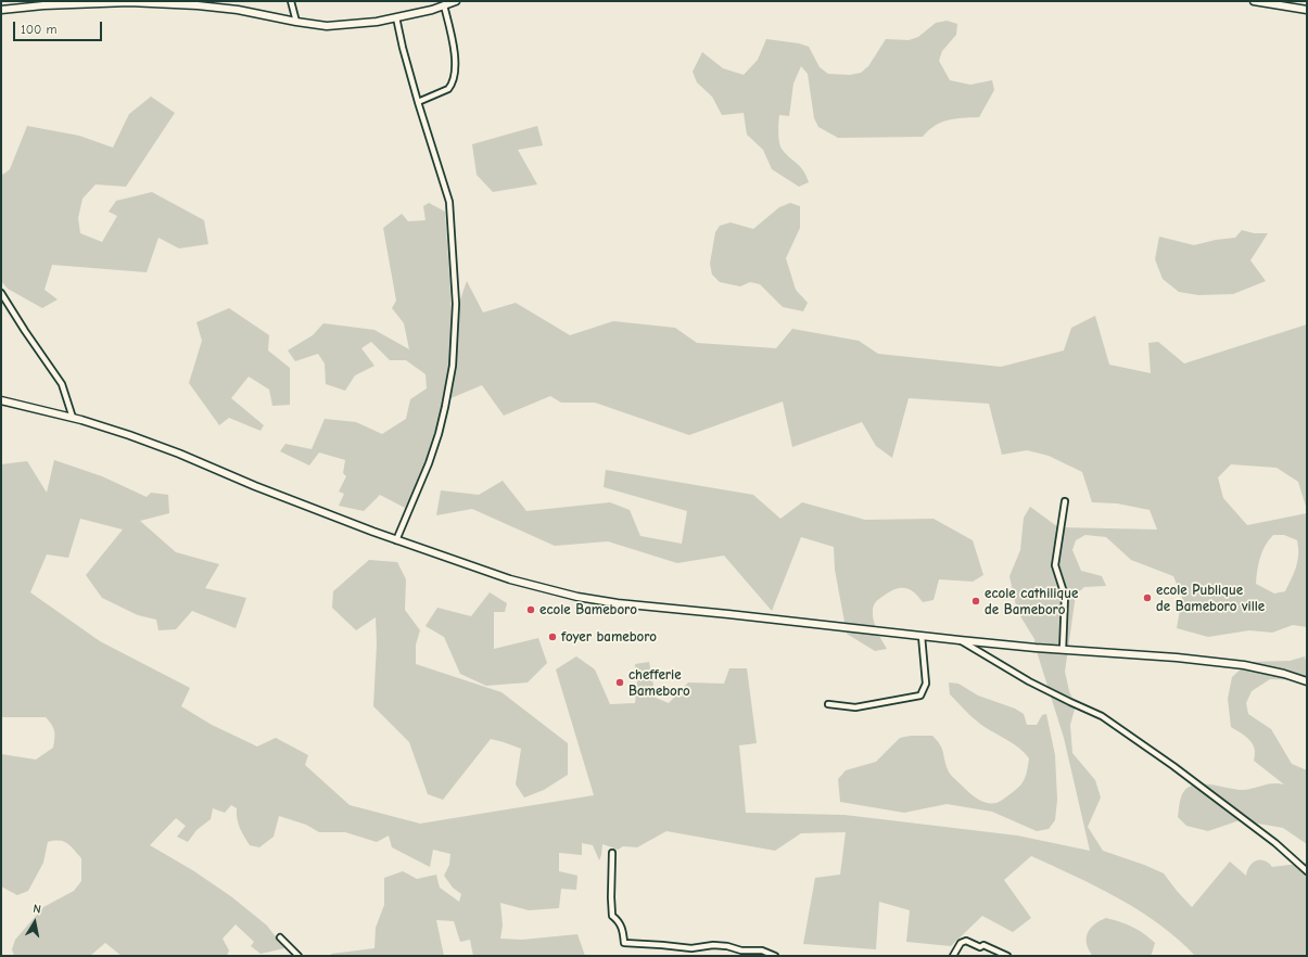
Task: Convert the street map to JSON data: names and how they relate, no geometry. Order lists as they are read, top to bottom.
{
  "places": [
    "ecole Publique de Bameboro ville",
    "ecole cathilique de Bameboro",
    "ecole Bameboro",
    "foyer bameboro",
    "chefferie Bameboro"
  ],
  "scale_bar": "100 m",
  "north": "top"
}
